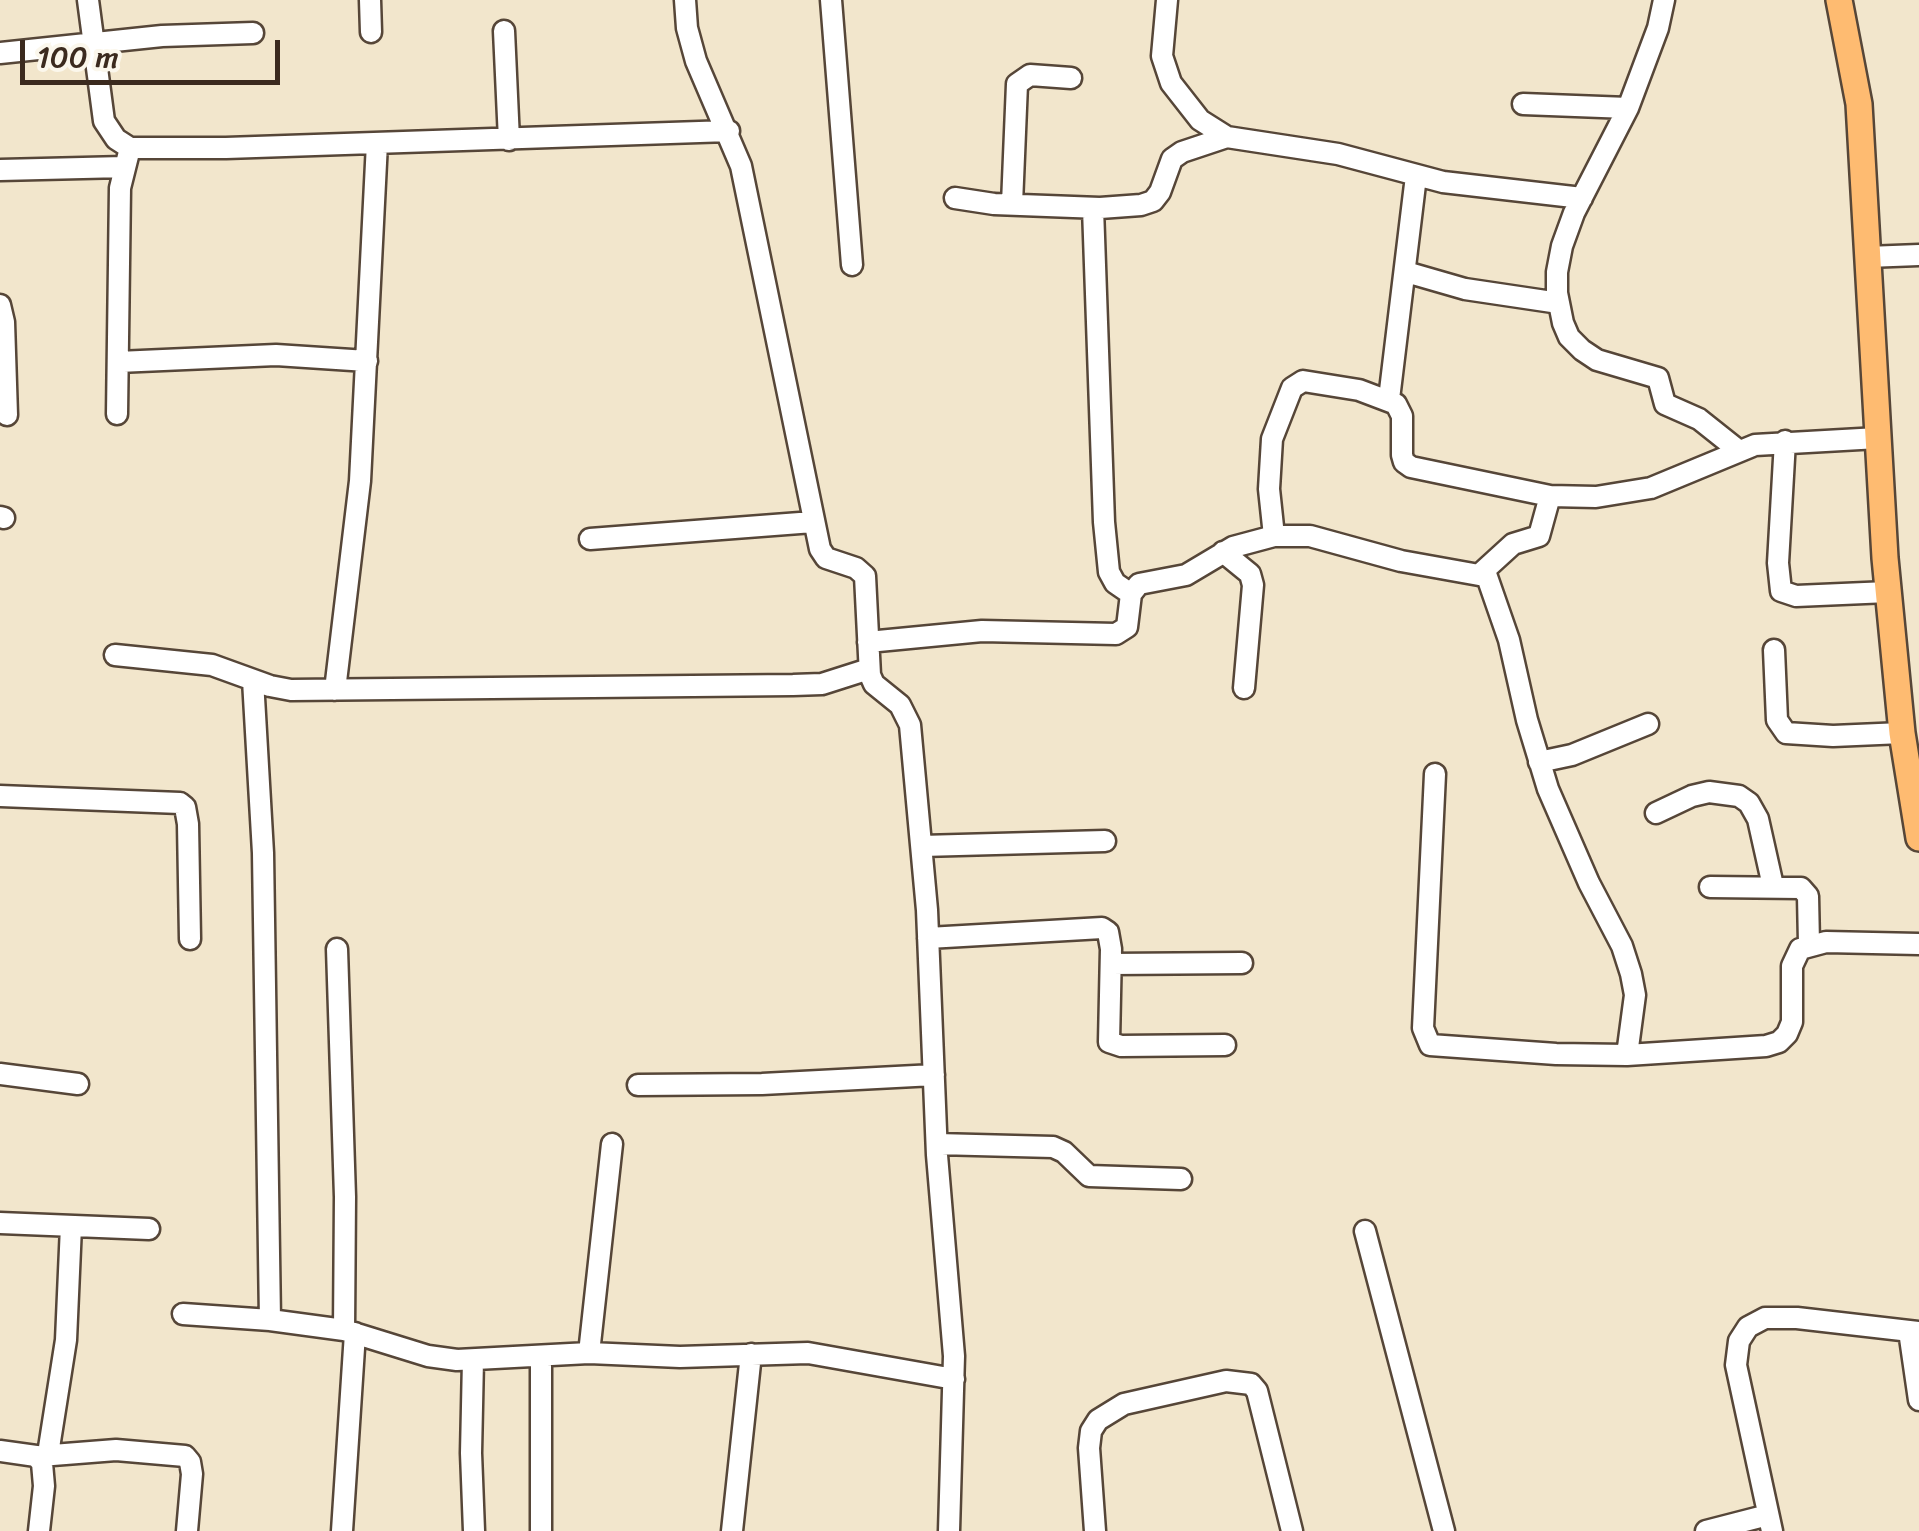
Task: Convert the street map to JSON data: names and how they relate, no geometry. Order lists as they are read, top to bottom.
{
  "scale_bar": "100 m"
}
